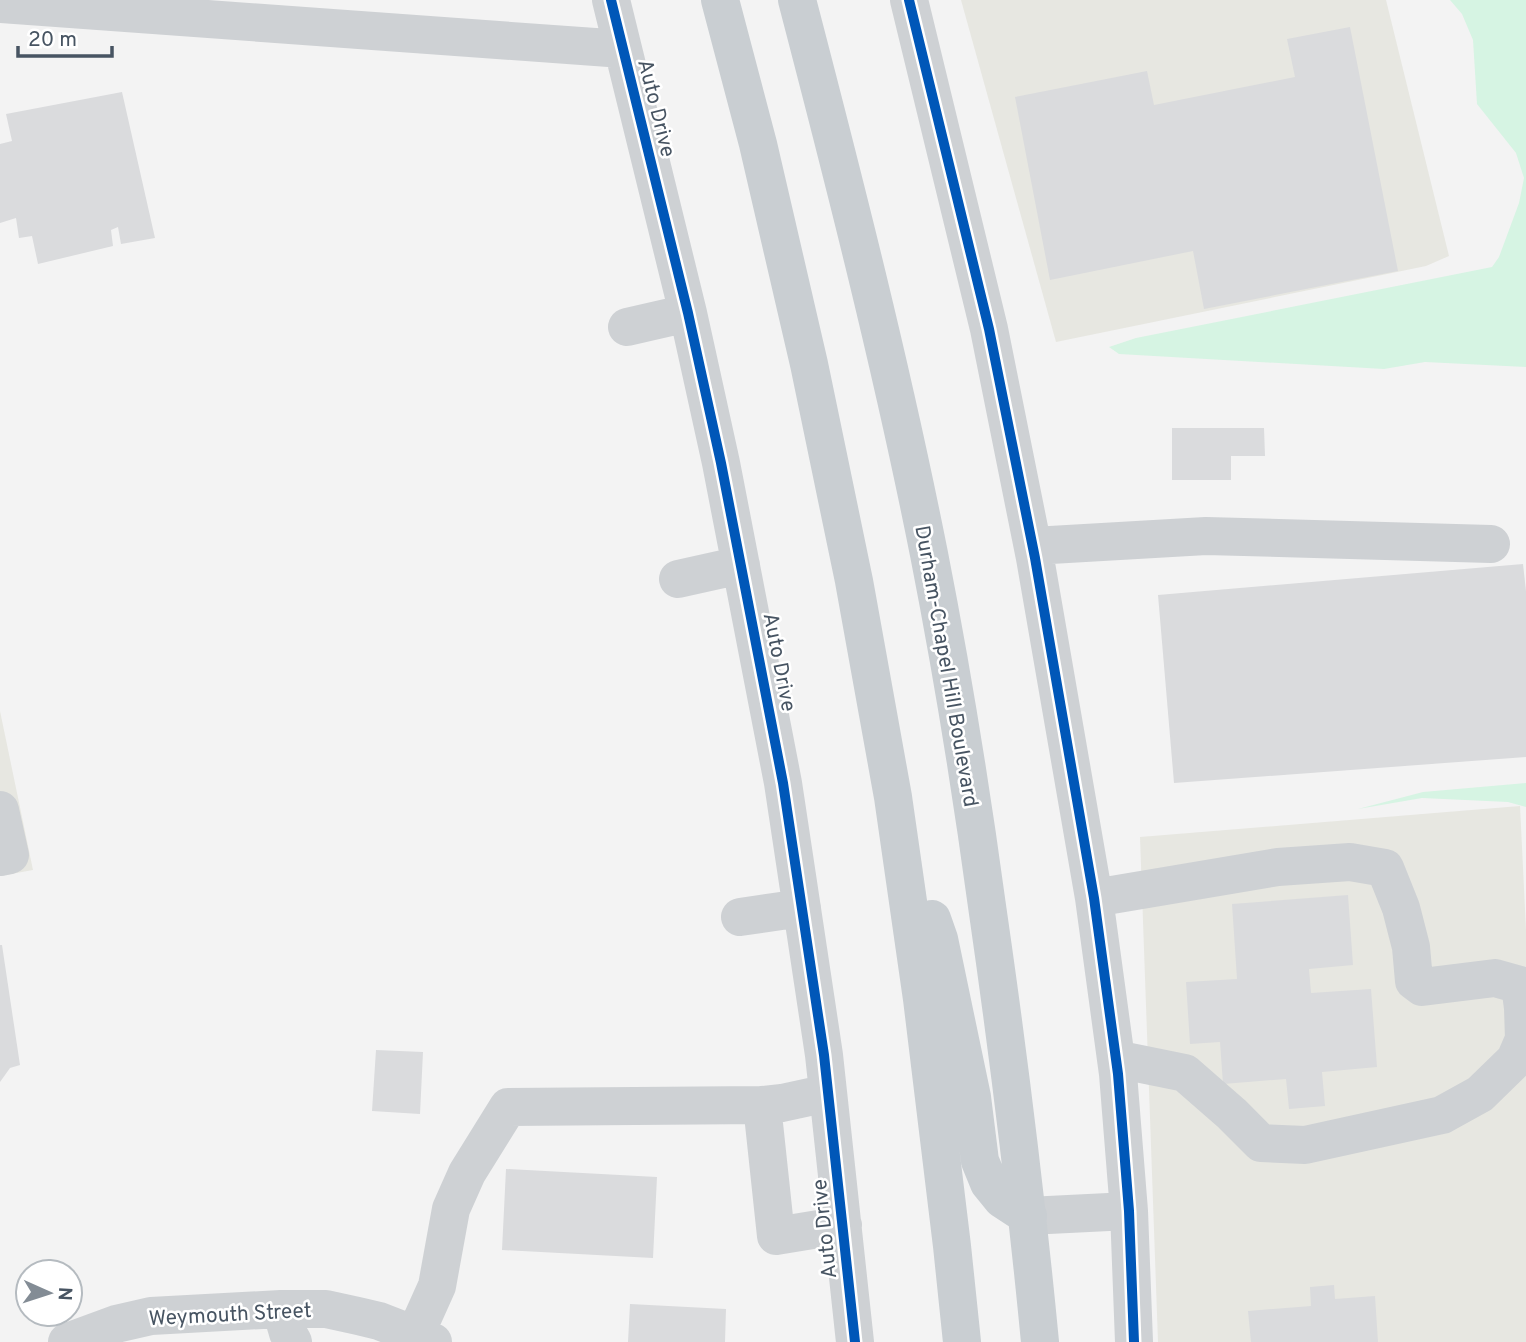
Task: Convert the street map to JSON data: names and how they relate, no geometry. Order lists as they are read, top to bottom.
{
  "streets": {
    "main road": ["Durham-Chapel Hill Boulevard"],
    "street": ["Auto Drive", "Weymouth Street"]
  },
  "scale_bar": "20 m",
  "north": "right"
}
